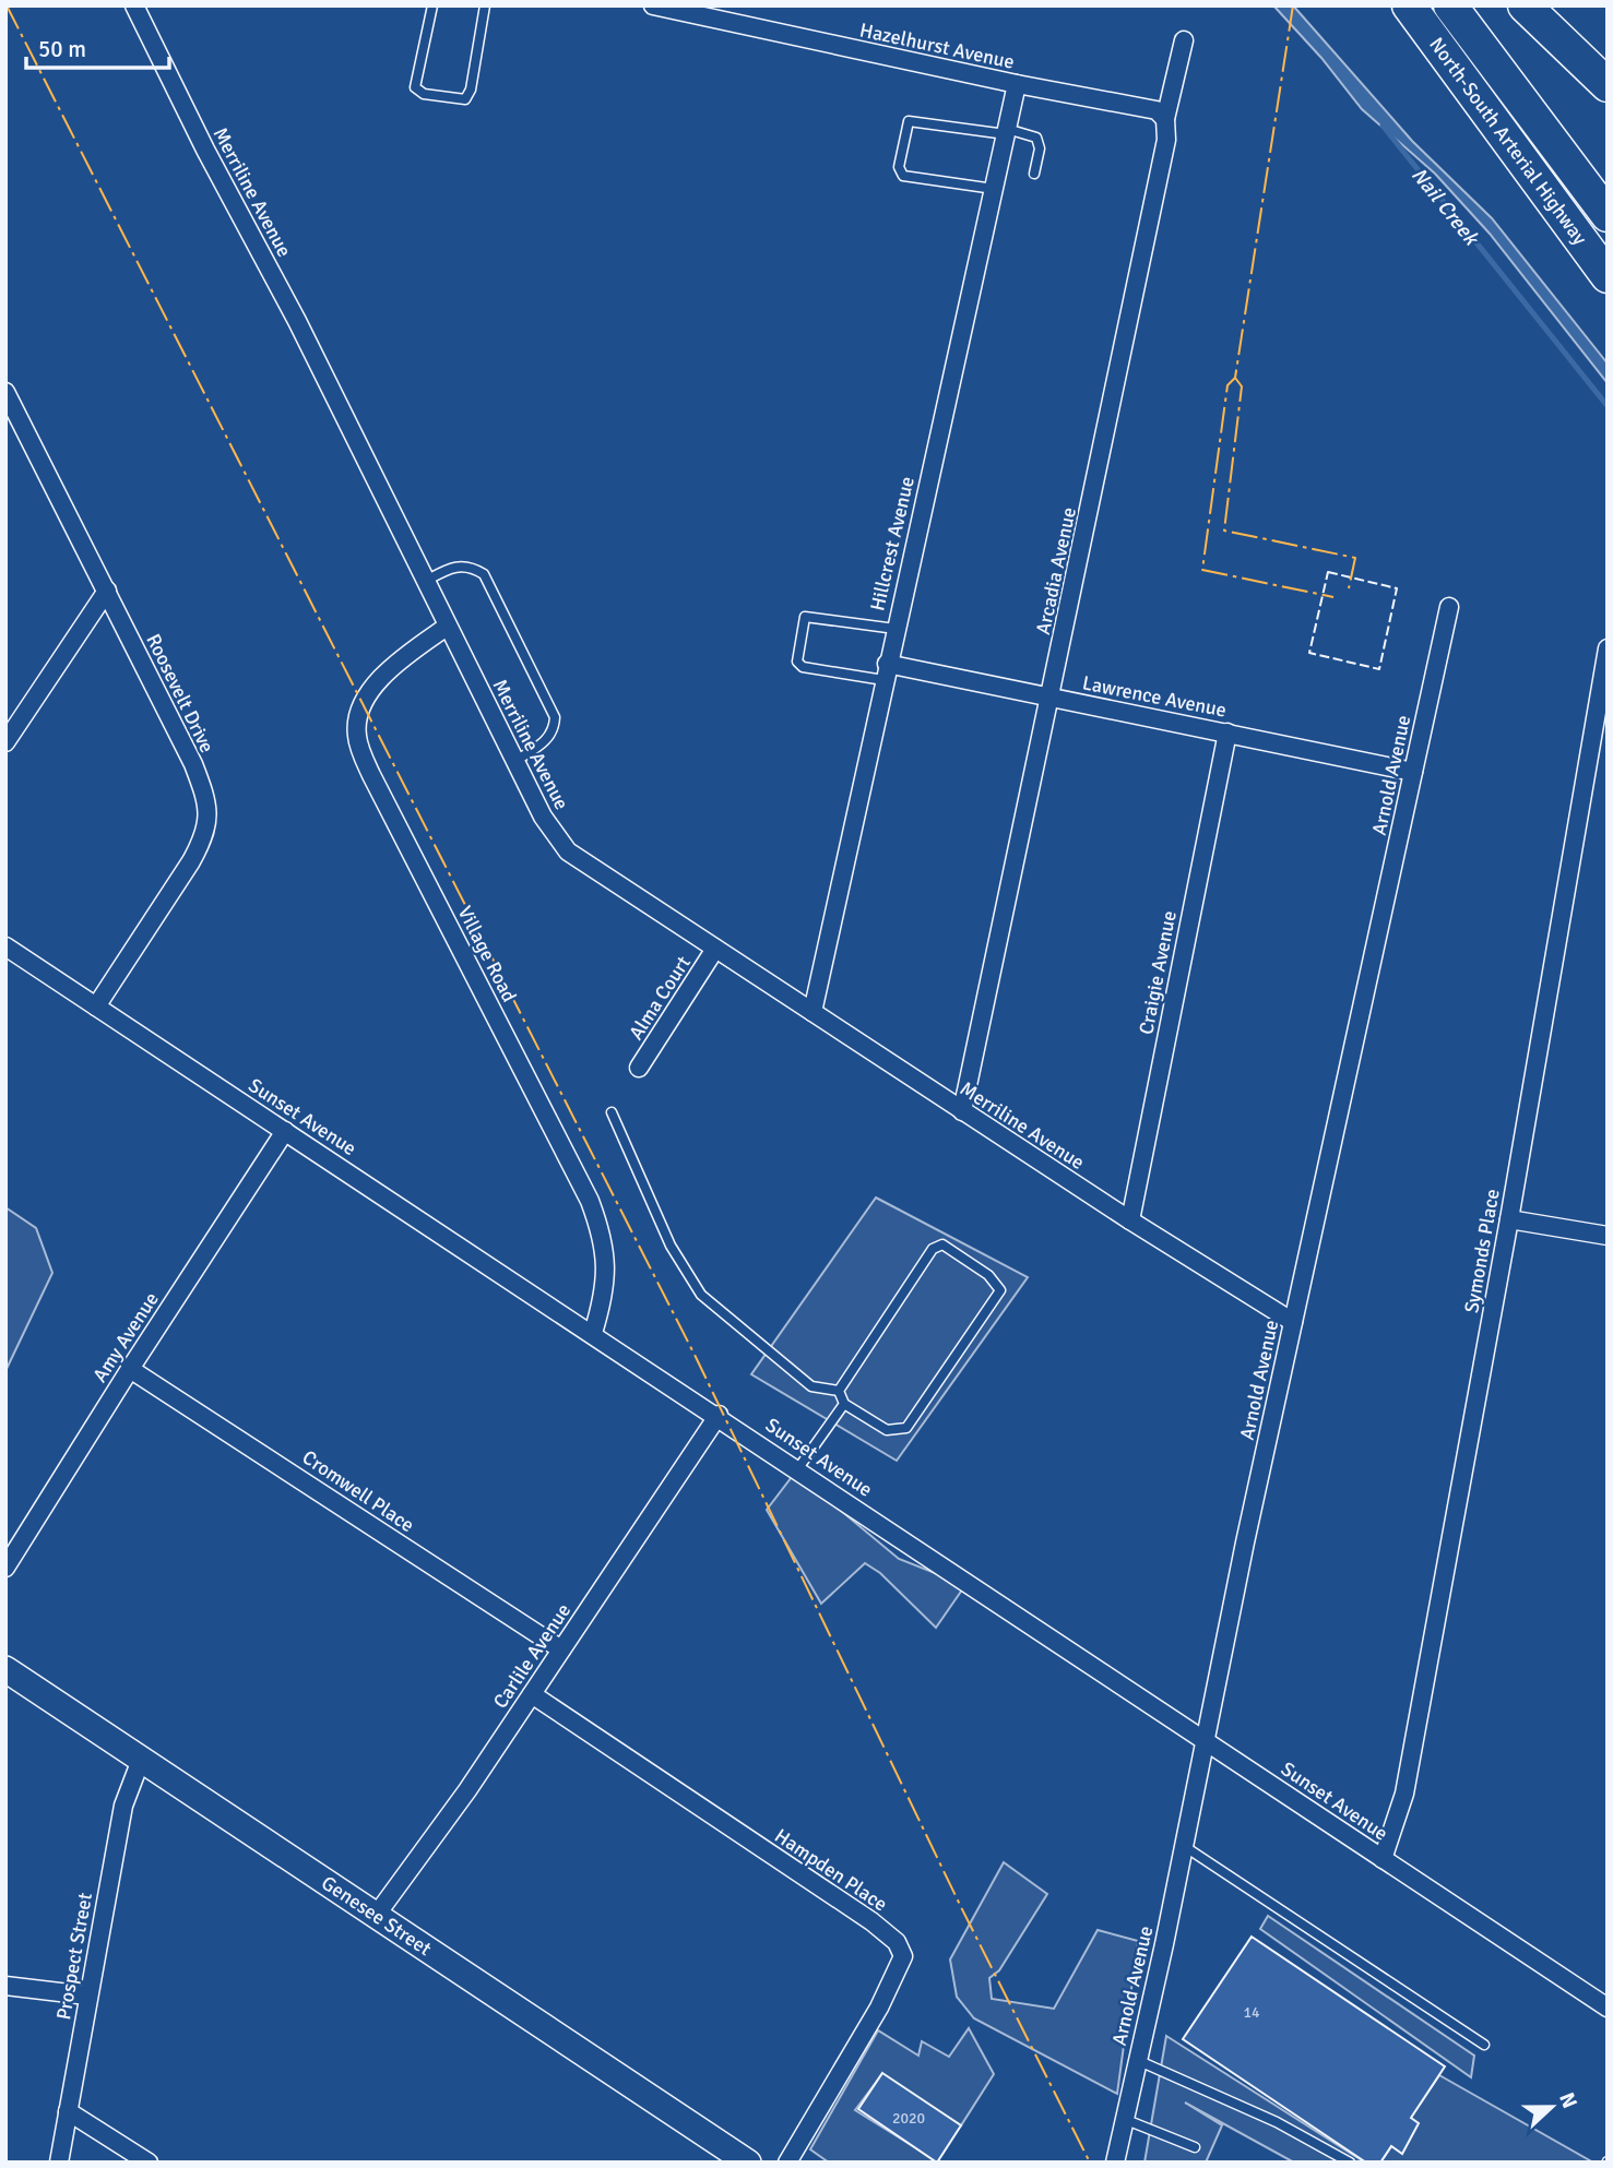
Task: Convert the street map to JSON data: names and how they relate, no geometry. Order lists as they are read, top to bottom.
{
  "streets": {
    "highway": ["North-South Arterial Highway"],
    "main road": ["Genesee Street"],
    "street": [
      "Hazelhurst Avenue",
      "Merriline Avenue",
      "Hillcrest Avenue",
      "Arcadia Avenue",
      "Roosevelt Drive",
      "Lawrence Avenue",
      "Arnold Avenue",
      "Village Road",
      "Craigie Avenue",
      "Alma Court",
      "Sunset Avenue",
      "Symonds Place",
      "Amy Avenue",
      "Cromwell Place",
      "Carlile Avenue",
      "Hampden Place",
      "Prospect Street"
    ]
  },
  "crossings": [
    ["Hazelhurst Avenue", "Hillcrest Avenue"],
    ["Hazelhurst Avenue", "Arcadia Avenue"],
    ["Merriline Avenue", "Hillcrest Avenue"],
    ["Merriline Avenue", "Arcadia Avenue"],
    ["Merriline Avenue", "Arnold Avenue"],
    ["Merriline Avenue", "Village Road"],
    ["Merriline Avenue", "Craigie Avenue"],
    ["Merriline Avenue", "Alma Court"],
    ["Hillcrest Avenue", "Lawrence Avenue"],
    ["Arcadia Avenue", "Lawrence Avenue"],
    ["Roosevelt Drive", "Sunset Avenue"],
    ["Lawrence Avenue", "Arnold Avenue"],
    ["Lawrence Avenue", "Craigie Avenue"],
    ["Arnold Avenue", "Sunset Avenue"],
    ["Village Road", "Sunset Avenue"],
    ["Sunset Avenue", "Symonds Place"],
    ["Sunset Avenue", "Amy Avenue"],
    ["Sunset Avenue", "Carlile Avenue"],
    ["Amy Avenue", "Cromwell Place"],
    ["Cromwell Place", "Carlile Avenue"],
    ["Carlile Avenue", "Hampden Place"],
    ["Carlile Avenue", "Genesee Street"],
    ["Genesee Street", "Prospect Street"]
  ],
  "water": ["Nail Creek"],
  "house_numbers": ["14", "2020"],
  "scale_bar": "50 m",
  "north": "right"
}
